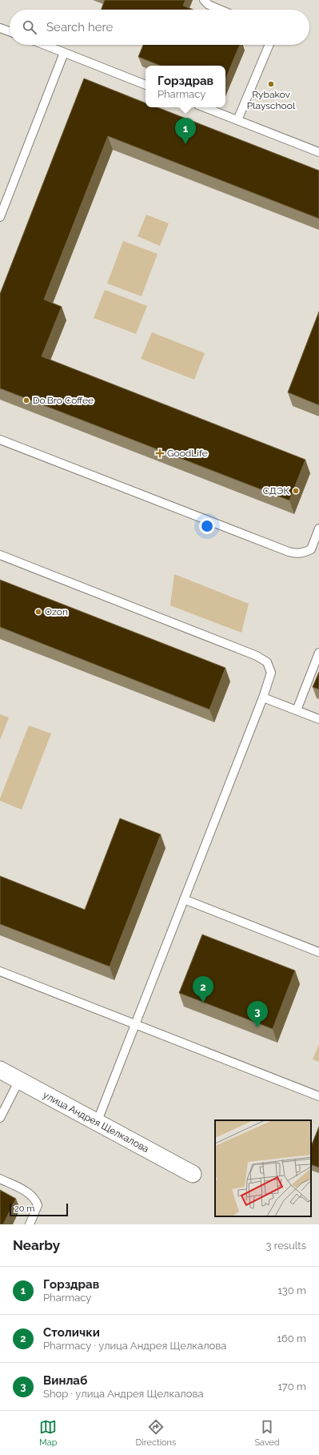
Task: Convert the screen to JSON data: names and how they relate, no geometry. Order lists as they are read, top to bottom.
{
  "streets": {
    "street": ["улица Андрея Щелкалова"]
  },
  "places": {
    "other": [
      "Rybakov Playschool",
      "Do.Bro Coffee",
      "СДЭК",
      "Ozon"
    ],
    "health": ["GoodLife"]
  },
  "scale_bar": "20 m",
  "page": {
    "search": "Search here",
    "popup": ["Горздрав", "Pharmacy"],
    "pins": ["1", "2", "3"],
    "scale": "20 m",
    "heading": ["Nearby", "3 results"],
    "list": [
      {
        "mark": "1",
        "name": "Горздрав",
        "note": "Pharmacy",
        "value": "130 m"
      },
      {
        "mark": "2",
        "name": "Столички",
        "note": "Pharmacy · улица Андрея Щелкалова",
        "value": "160 m"
      },
      {
        "mark": "3",
        "name": "Винлаб",
        "note": "Shop · улица Андрея Щелкалова",
        "value": "170 m"
      }
    ],
    "nav": ["Map", "Directions", "Saved"]
  }
}
